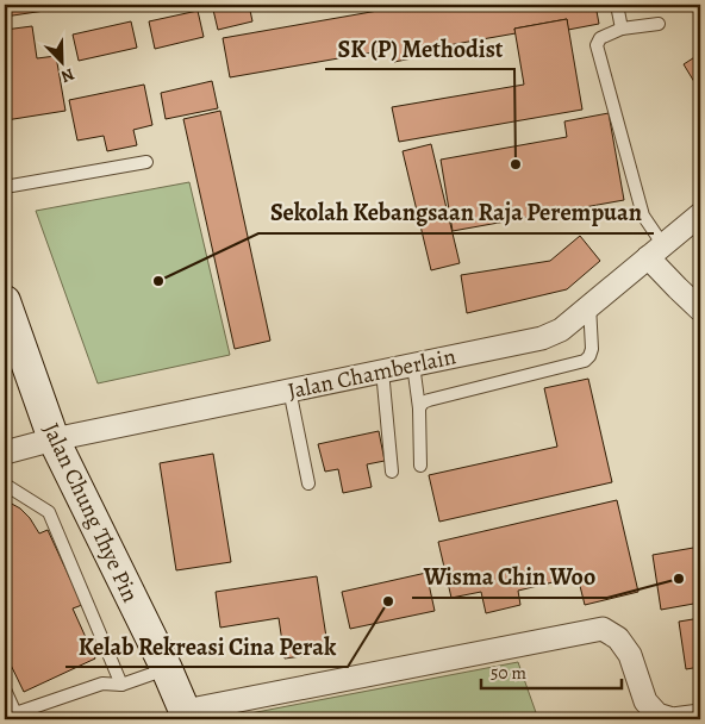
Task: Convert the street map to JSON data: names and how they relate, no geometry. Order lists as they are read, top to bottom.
{
  "streets": {
    "street": ["Jalan Chamberlain", "Jalan Chung Thye Pin"]
  },
  "crossings": [
    ["Jalan Chamberlain", "Jalan Chung Thye Pin"]
  ],
  "places": [
    "SK (P) Methodist",
    "Sekolah Kebangsaan Raja Perempuan",
    "Wisma Chin Woo",
    "Kelab Rekreasi Cina Perak"
  ],
  "scale_bar": "50 m",
  "north": "bottom right"
}
